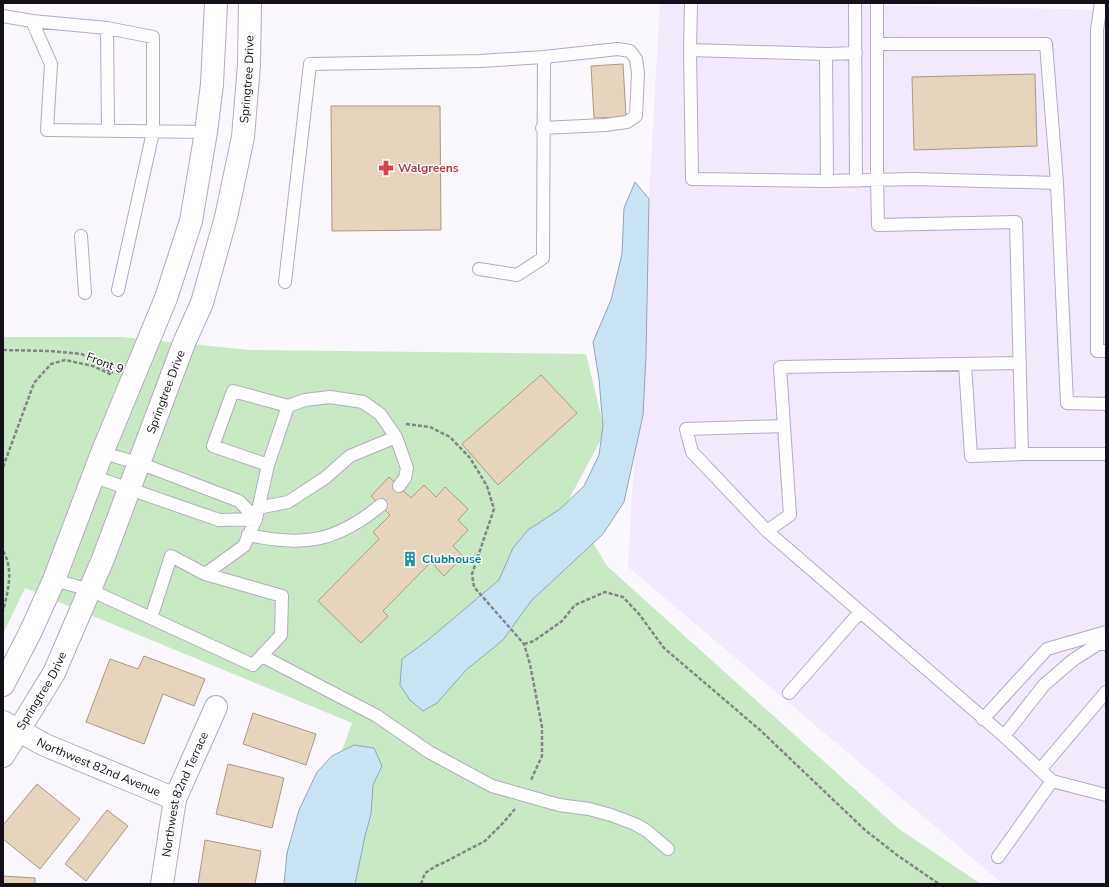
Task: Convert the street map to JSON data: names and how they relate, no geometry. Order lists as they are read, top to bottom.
{
  "streets": {
    "street": ["Springtree Drive", "Northwest 82nd Avenue", "Northwest 82nd Terrace"],
    "path": ["Front 9"]
  },
  "crossings": [
    ["Springtree Drive", "Northwest 82nd Avenue"],
    ["Northwest 82nd Avenue", "Northwest 82nd Terrace"]
  ],
  "places": {
    "pharmacy": ["Walgreens"],
    "building": ["Clubhouse"]
  }
}
